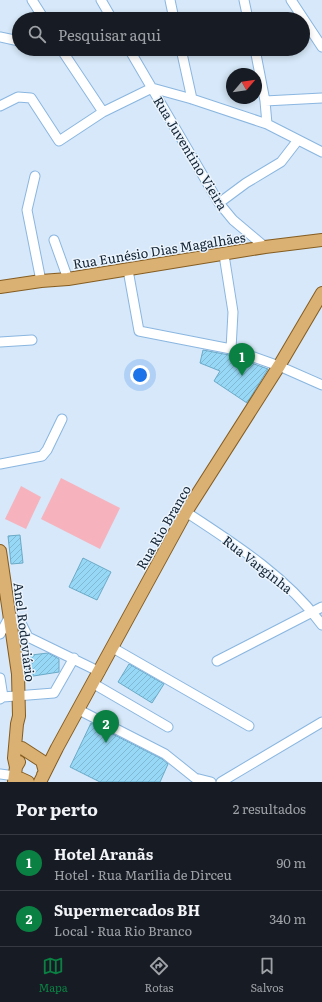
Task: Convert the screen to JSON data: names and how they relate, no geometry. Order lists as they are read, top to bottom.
{
  "streets": {
    "main road": ["Rua Eunésio Dias Magalhães", "Rua Rio Branco", "Anel Rodoviário"],
    "street": ["Rua Juventino Vieira", "Rua Varginha"]
  },
  "crossings": [
    ["Rua Juventino Vieira", "Rua Eunésio Dias Magalhães"],
    ["Rua Rio Branco", "Rua Varginha"]
  ],
  "north": "top right",
  "page": {
    "search": "Pesquisar aqui",
    "pins": ["1", "2"],
    "heading": ["Por perto", "2 resultados"],
    "list": [
      {
        "mark": "1",
        "name": "Hotel Aranãs",
        "note": "Hotel · Rua Marília de Dirceu",
        "value": "90 m"
      },
      {
        "mark": "2",
        "name": "Supermercados BH",
        "note": "Local · Rua Rio Branco",
        "value": "340 m"
      }
    ],
    "nav": ["Mapa", "Rotas", "Salvos"]
  }
}
